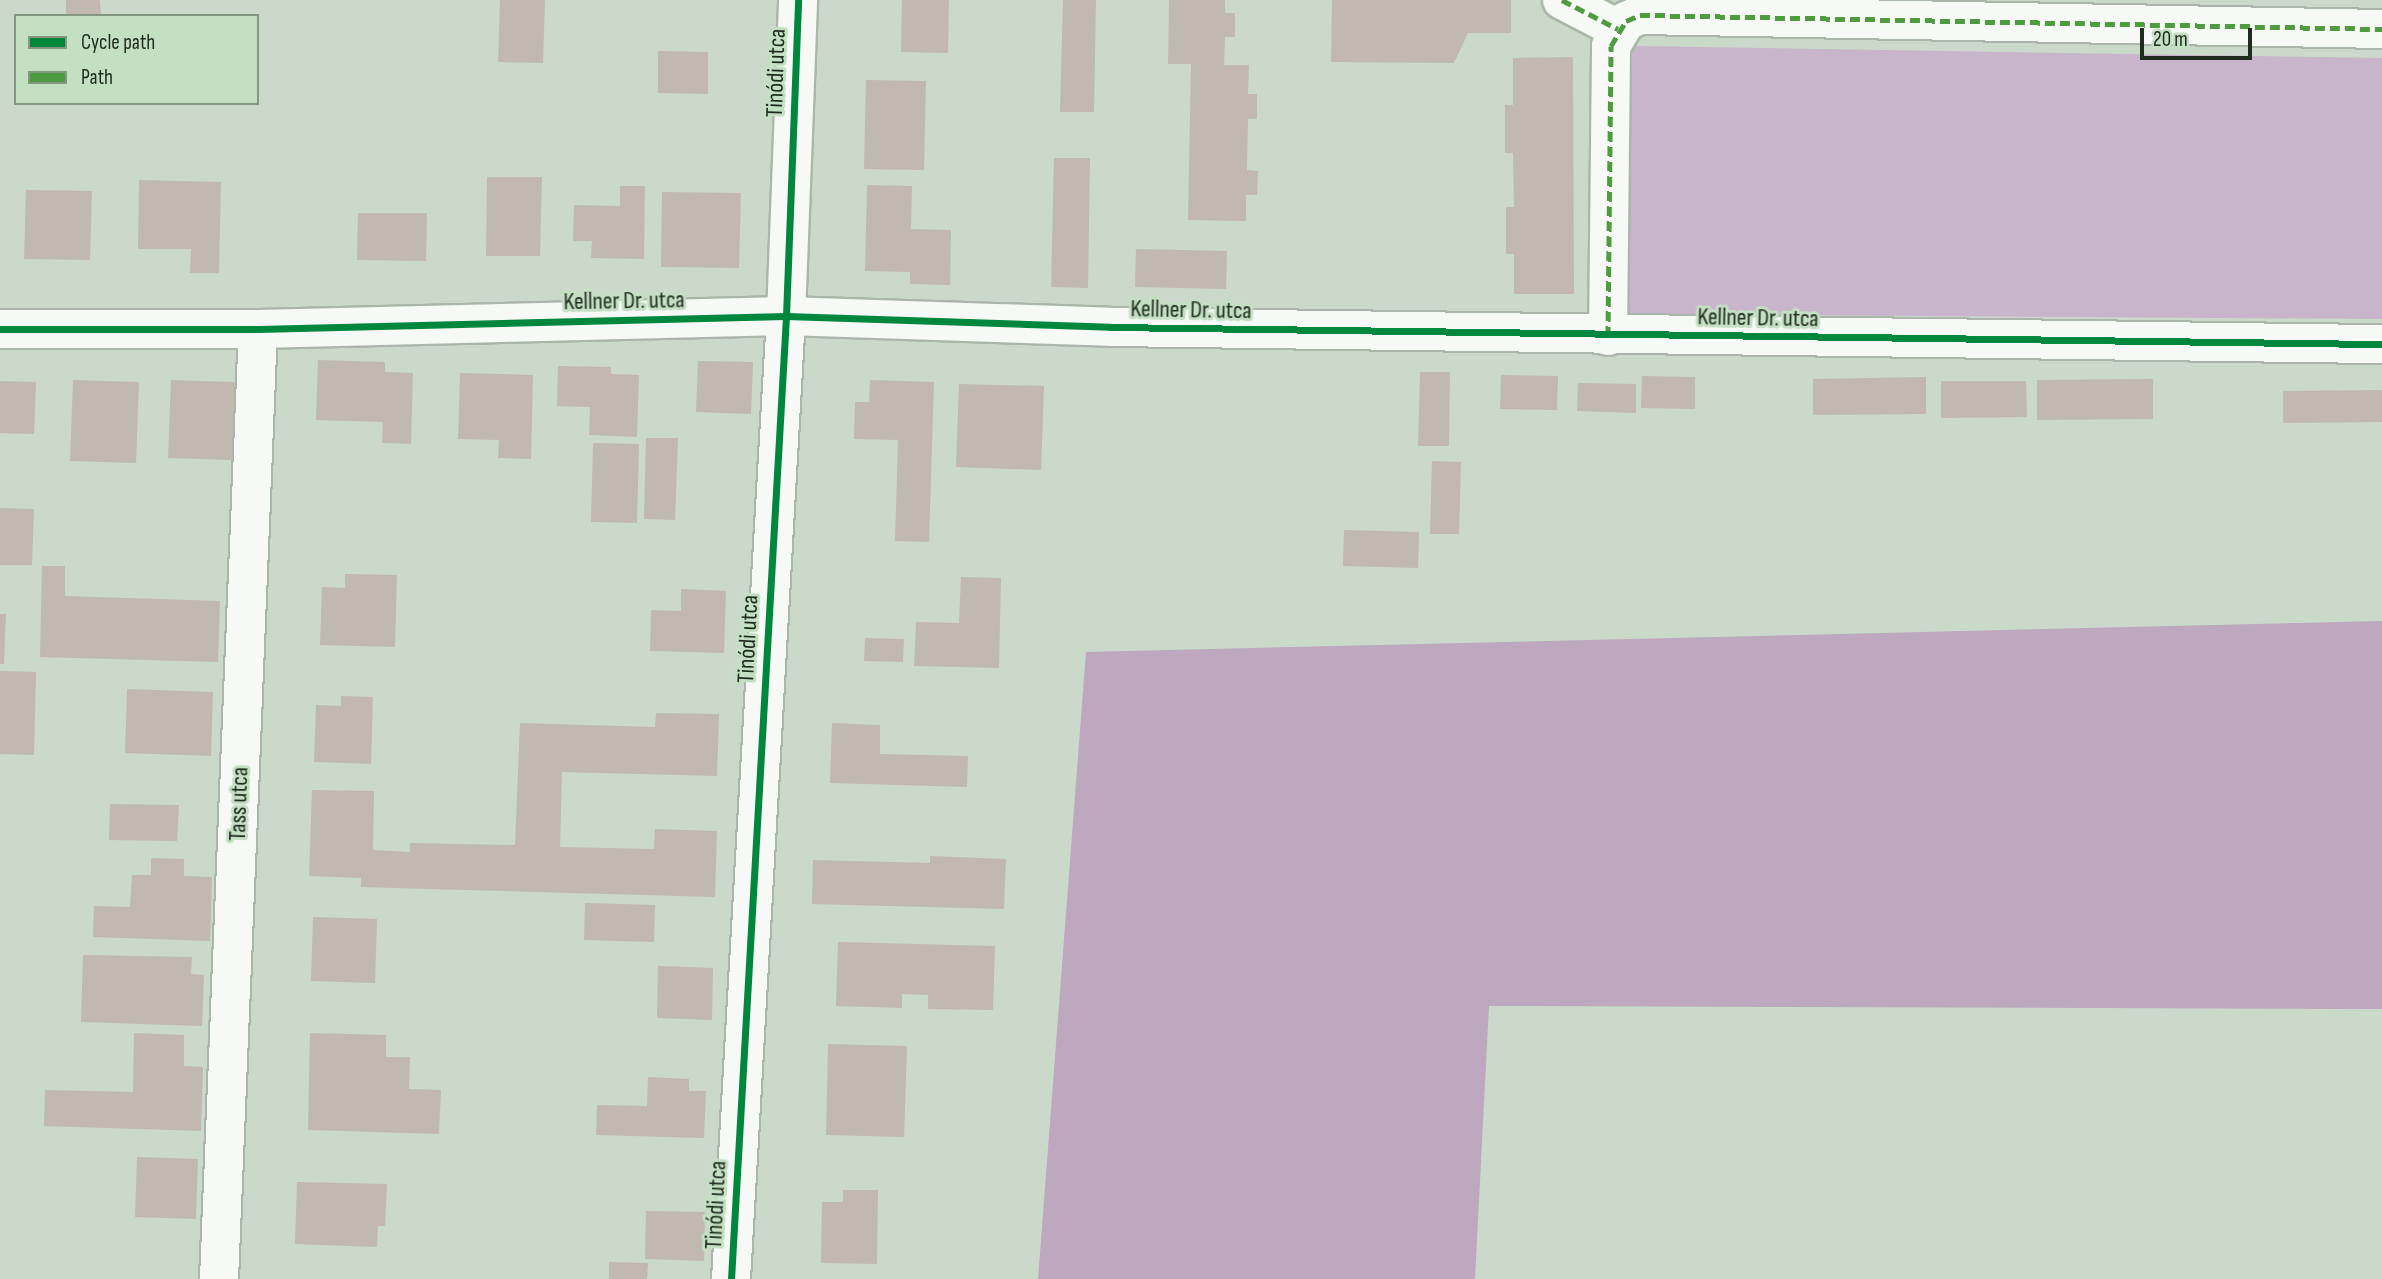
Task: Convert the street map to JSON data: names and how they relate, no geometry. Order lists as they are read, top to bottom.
{
  "streets": {
    "street": ["Tinódi utca", "Kellner Dr. utca", "Tass utca"]
  },
  "crossings": [
    ["Tinódi utca", "Kellner Dr. utca"],
    ["Kellner Dr. utca", "Tass utca"]
  ],
  "legend": ["Cycle path", "Path"],
  "scale_bar": "20 m"
}
